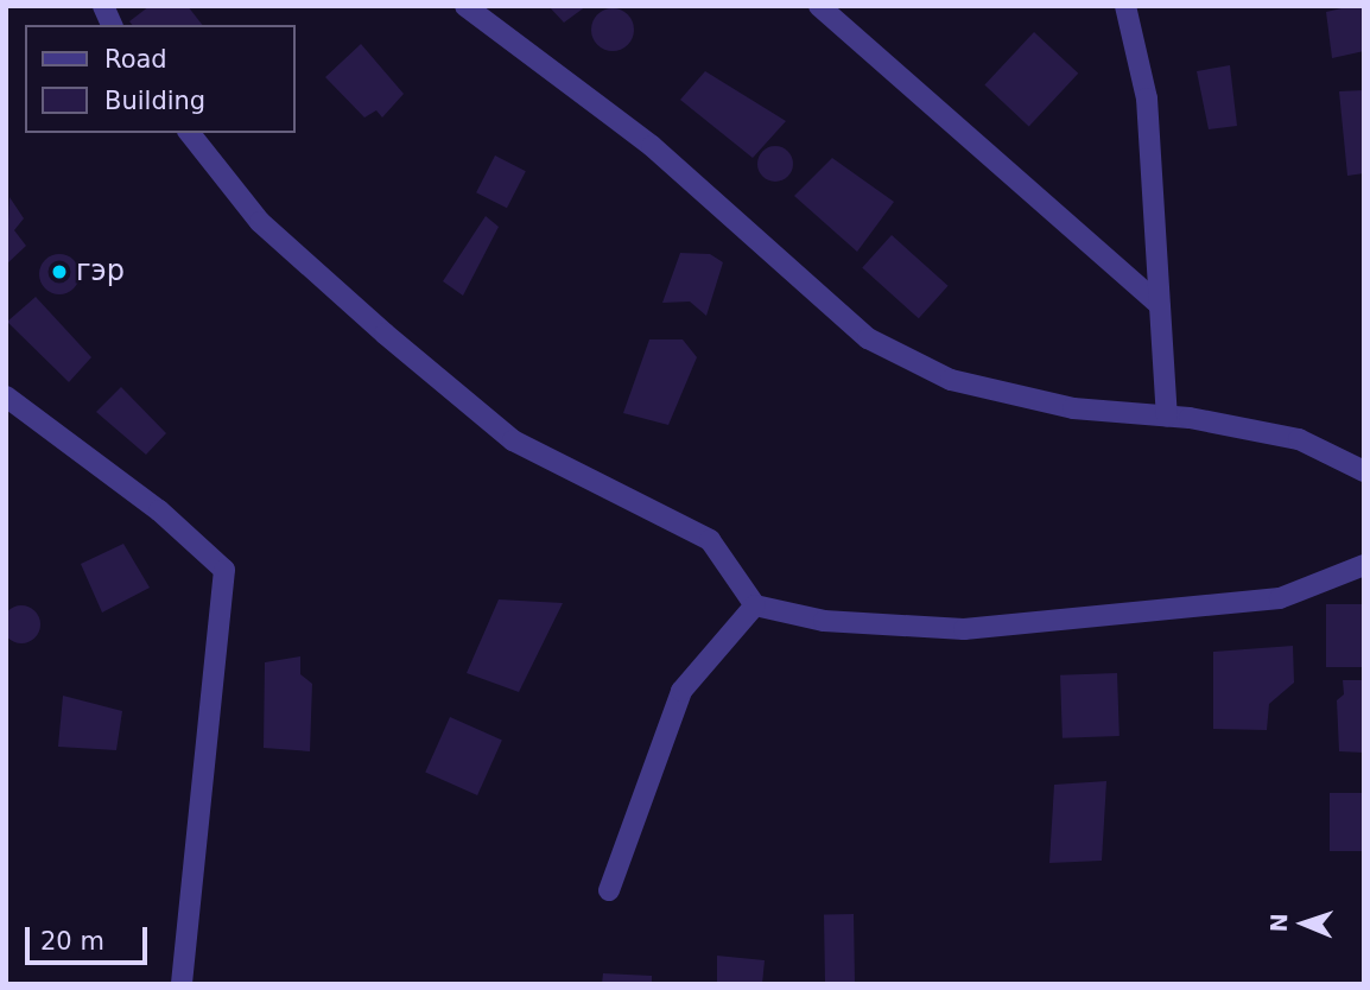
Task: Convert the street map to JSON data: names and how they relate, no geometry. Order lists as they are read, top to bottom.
{
  "places": ["гэр"],
  "legend": ["Road", "Building"],
  "scale_bar": "20 m",
  "north": "left"
}
